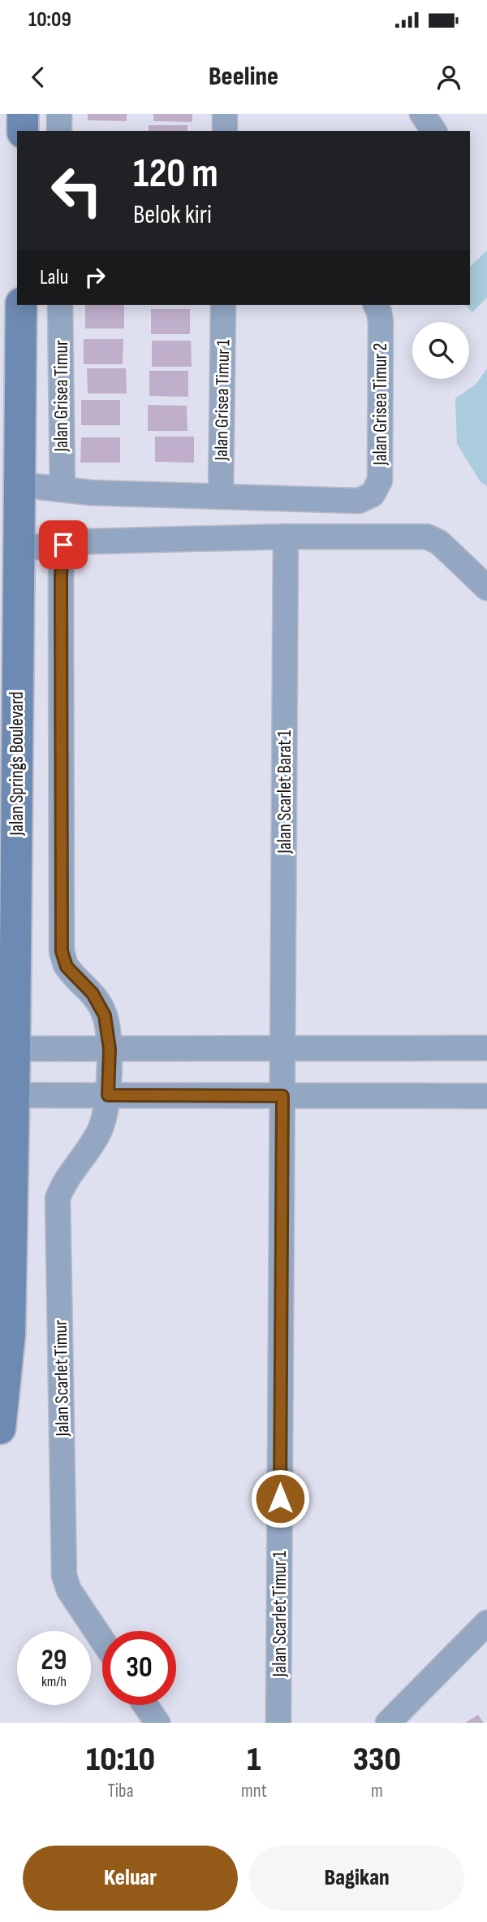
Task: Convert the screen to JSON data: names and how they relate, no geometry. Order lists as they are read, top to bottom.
{
  "streets": {
    "main road": ["Jalan Springs Boulevard"],
    "street": [
      "Jalan Grisea Timur",
      "Jalan Grisea Timur 1",
      "Jalan Grisea Timur 2",
      "Jalan Scarlet Barat 1",
      "Jalan Scarlet Timur",
      "Jalan Scarlet Timur 1"
    ]
  },
  "crossings": [
    ["Jalan Grisea Timur 1", "Jalan Grisea Timur 2"],
    ["Jalan Scarlet Barat 1", "Jalan Scarlet Timur 1"]
  ],
  "page": {
    "status": "10:09",
    "header": "Beeline",
    "turn": ["120 m", "Belok kiri"],
    "then": "Lalu",
    "speed": "29 km/h",
    "limit": "30",
    "eta": [
      "10:10",
      "Tiba",
      "1",
      "mnt",
      "330",
      "m"
    ],
    "buttons": ["Keluar", "Bagikan"]
  }
}
